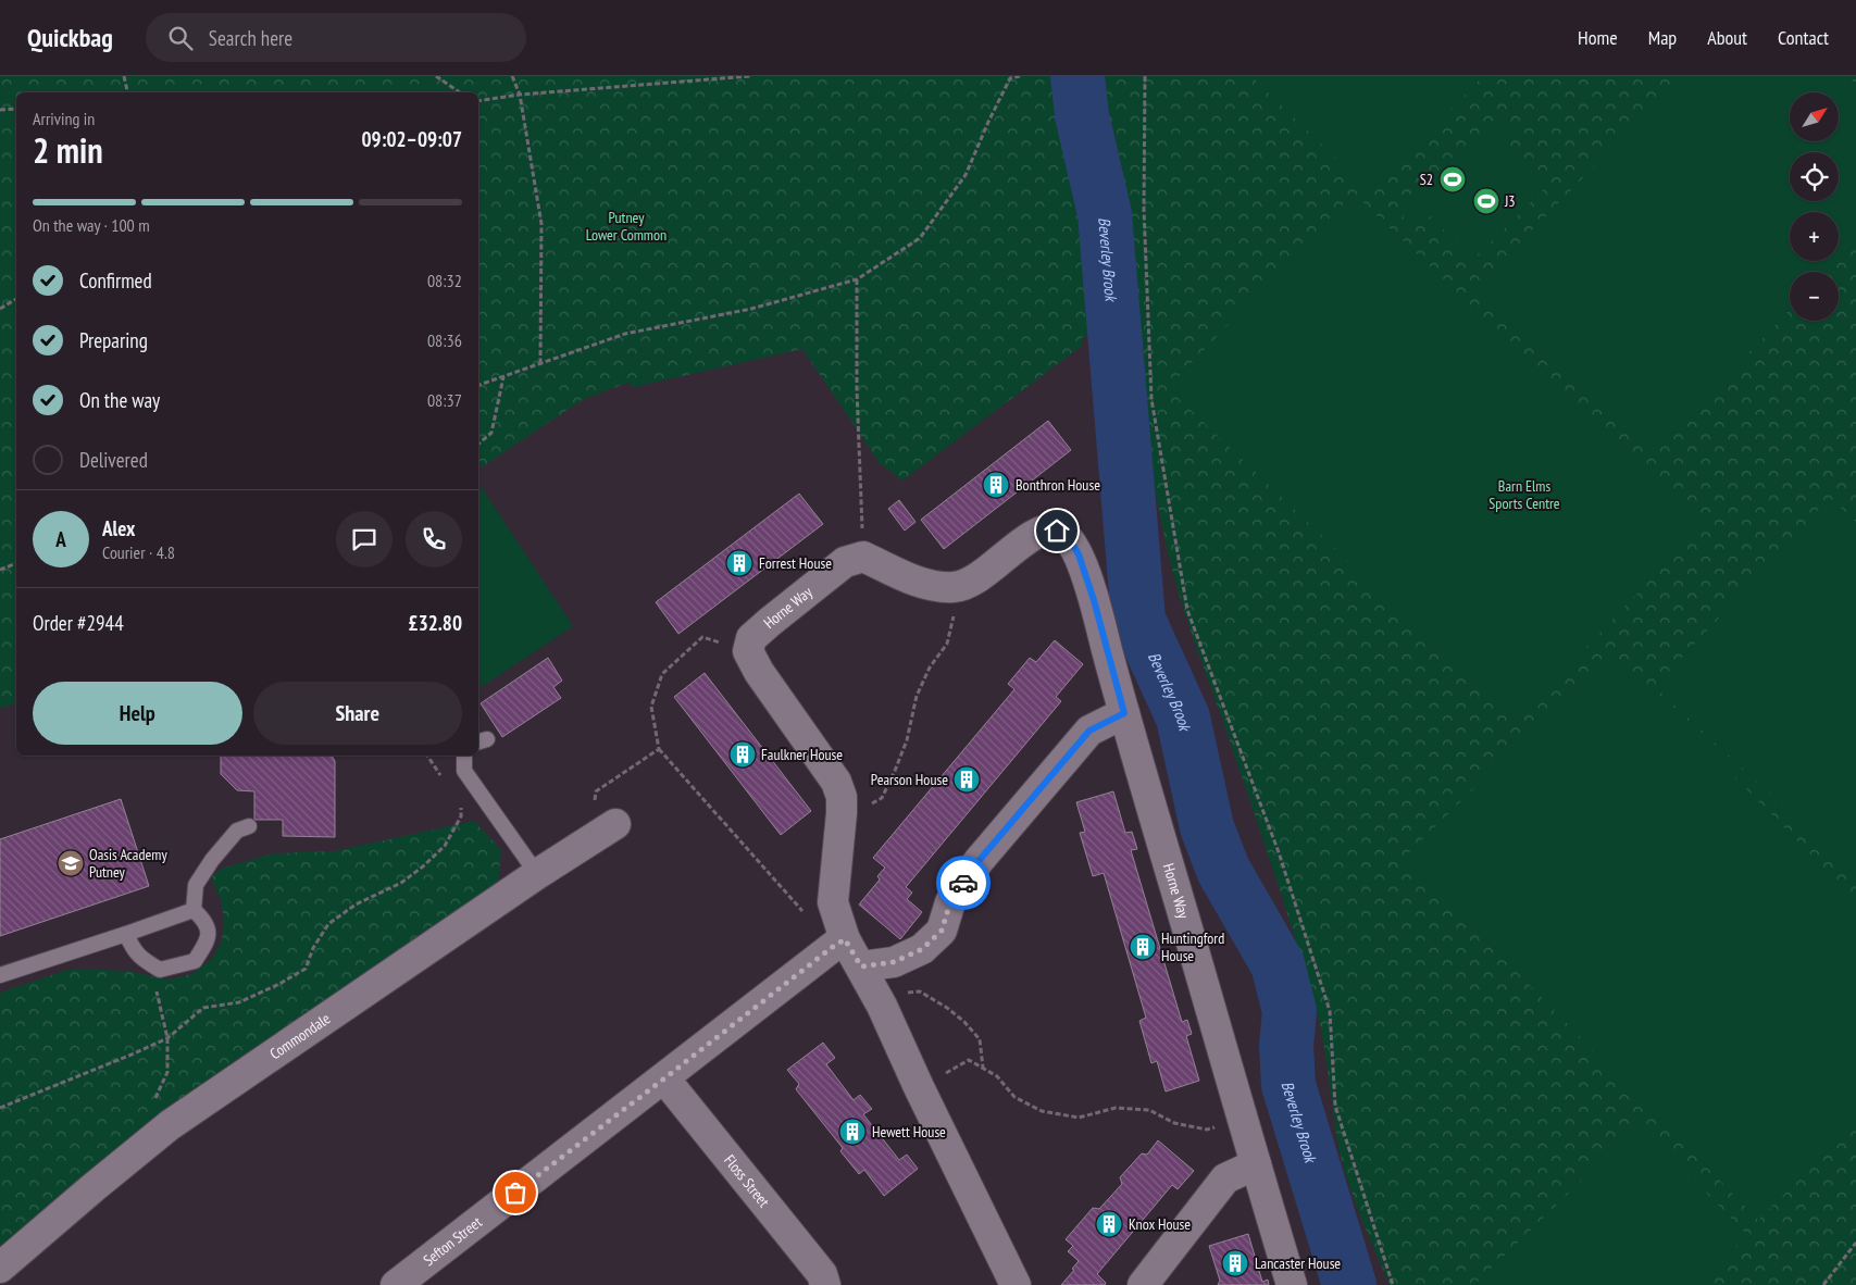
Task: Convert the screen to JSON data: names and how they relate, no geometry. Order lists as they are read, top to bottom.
{
  "streets": {
    "street": [
      "Horne Way",
      "Commondale",
      "Floss Street",
      "Sefton Street"
    ]
  },
  "crossings": [
    ["Floss Street", "Sefton Street"]
  ],
  "water": ["Beverley Brook"],
  "parks": ["Putney Lower Common", "Barn Elms Sports Centre"],
  "places": {
    "sports": ["S2", "J3"],
    "building": [
      "Bonthron House",
      "Forrest House",
      "Faulkner House",
      "Pearson House",
      "Huntingford House",
      "Hewett House",
      "Knox House",
      "Lancaster House"
    ],
    "school or university": ["Oasis Academy Putney"]
  },
  "north": "top right",
  "page": {
    "header": "Quickbag",
    "search": "Search here",
    "nav": [
      "Home",
      "Map",
      "About",
      "Contact"
    ],
    "map_buttons": ["+", "−"],
    "heading": ["2 min", "Arriving in", "09:02–09:07"],
    "panel": [
      "Alex",
      "Courier · 4.8",
      "Order #2944",
      "£32.80"
    ],
    "bar": "On the way · 100 m",
    "list": [
      ["Confirmed", "08:32"],
      ["Preparing", "08:36"],
      ["On the way", "08:37"],
      "Delivered"
    ],
    "round": "A",
    "buttons": ["Help", "Share"]
  }
}
